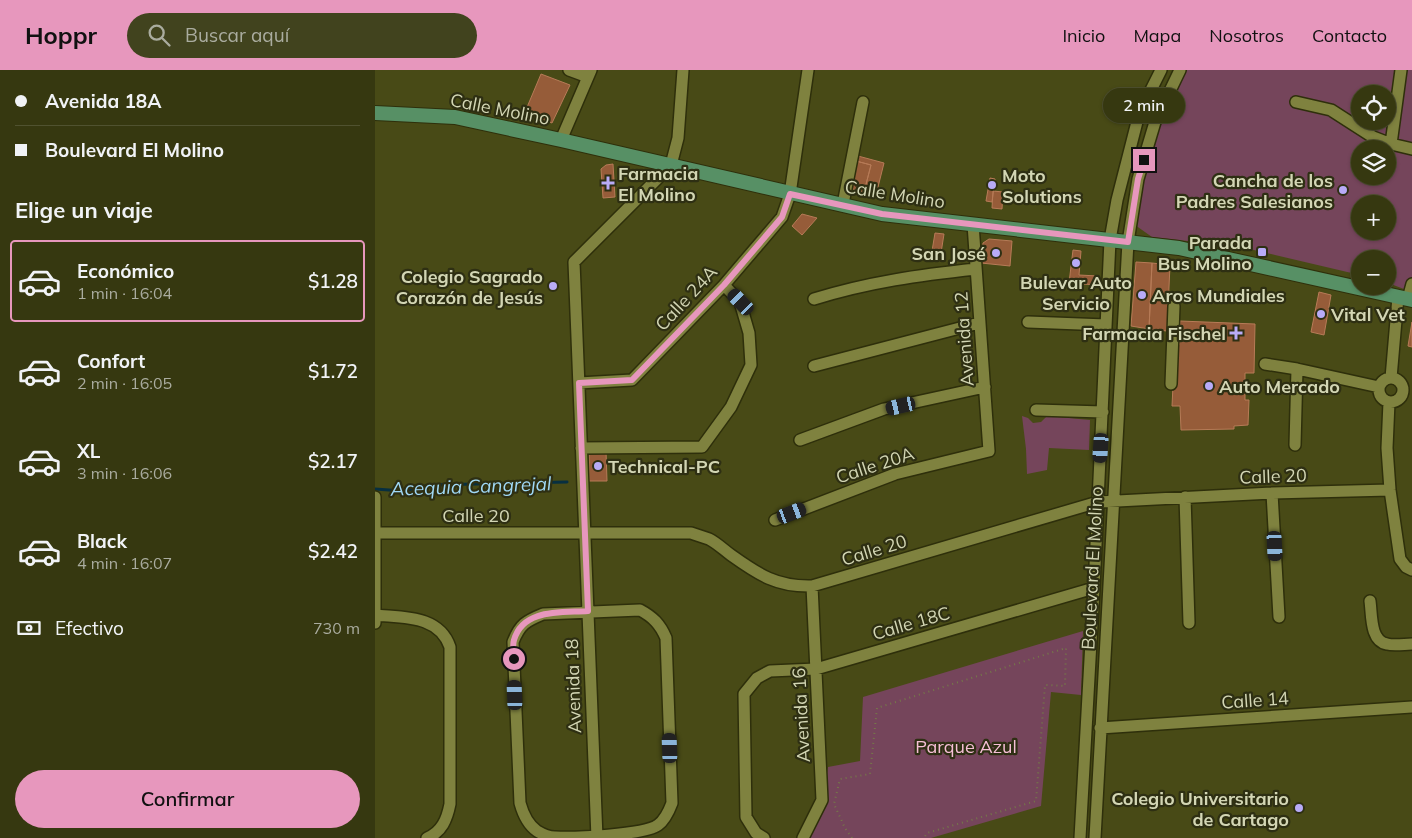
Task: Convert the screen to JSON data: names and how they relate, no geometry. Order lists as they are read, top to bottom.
{
  "streets": {
    "main road": ["Calle Molino"],
    "street": [
      "Calle 24A",
      "Avenida 12",
      "Calle 20A",
      "Calle 20",
      "Boulevard El Molino",
      "Calle 18C",
      "Avenida 18",
      "Calle 14",
      "Avenida 16"
    ]
  },
  "crossings": [
    ["Calle Molino", "Calle 24A"],
    ["Calle Molino", "Avenida 12"],
    ["Calle Molino", "Boulevard El Molino"],
    ["Calle Molino", "Avenida 18"],
    ["Calle 24A", "Avenida 18"],
    ["Avenida 12", "Calle 20A"],
    ["Calle 20", "Boulevard El Molino"],
    ["Calle 20", "Avenida 18"],
    ["Calle 20", "Avenida 16"],
    ["Boulevard El Molino", "Calle 18C"],
    ["Boulevard El Molino", "Calle 14"],
    ["Calle 18C", "Avenida 16"]
  ],
  "water": ["Acequia Cangrejal"],
  "parks": ["Parque Azul"],
  "places": {
    "health": ["Farmacia El Molino", "Farmacia Fischel"],
    "other": [
      "Moto Solutions",
      "Cancha de los Padres Salesianos",
      "San José",
      "Bulevar Auto Servicio",
      "Colegio Sagrado Corazón de Jesús",
      "Aros Mundiales",
      "Vital Vet",
      "Auto Mercado",
      "Technical-PC",
      "Colegio Universitario de Cartago"
    ],
    "transit": ["Parada Bus Molino"]
  },
  "page": {
    "header": "Hoppr",
    "search": "Buscar aquí",
    "nav": [
      "Inicio",
      "Mapa",
      "Nosotros",
      "Contacto"
    ],
    "banner": ["Avenida 18A", "Boulevard El Molino"],
    "map_buttons": ["+", "−"],
    "bubble": "2 min",
    "heading": "Elige un viaje",
    "list": [
      {
        "name": "Económico",
        "note": "1 min · 16:04",
        "value": "$1.28"
      },
      {
        "name": "Confort",
        "note": "2 min · 16:05",
        "value": "$1.72"
      },
      {
        "name": "XL",
        "note": "3 min · 16:06",
        "value": "$2.17"
      },
      {
        "name": "Black",
        "note": "4 min · 16:07",
        "value": "$2.42"
      }
    ],
    "pay": ["Efectivo", "730 m"],
    "buttons": "Confirmar"
  }
}
